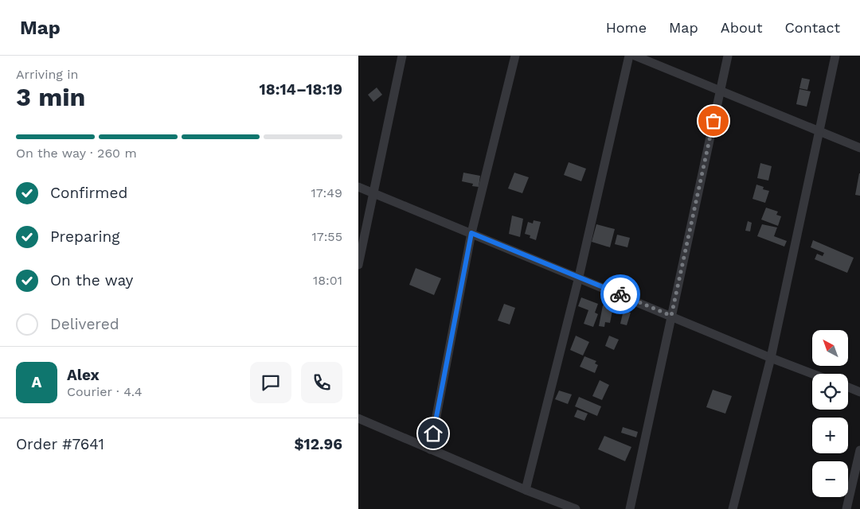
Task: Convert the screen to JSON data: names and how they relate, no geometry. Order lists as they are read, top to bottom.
{
  "north": "top left",
  "page": {
    "header": "Map",
    "nav": [
      "Home",
      "Map",
      "About",
      "Contact"
    ],
    "heading": ["3 min", "Arriving in", "18:14–18:19"],
    "panel": [
      "Alex",
      "Courier · 4.4",
      "Order #7641",
      "$12.96"
    ],
    "bar": "On the way · 260 m",
    "list": [
      ["Confirmed", "17:49"],
      ["Preparing", "17:55"],
      ["On the way", "18:01"],
      "Delivered"
    ],
    "map_buttons": ["+", "−"],
    "round": "A"
  }
}
